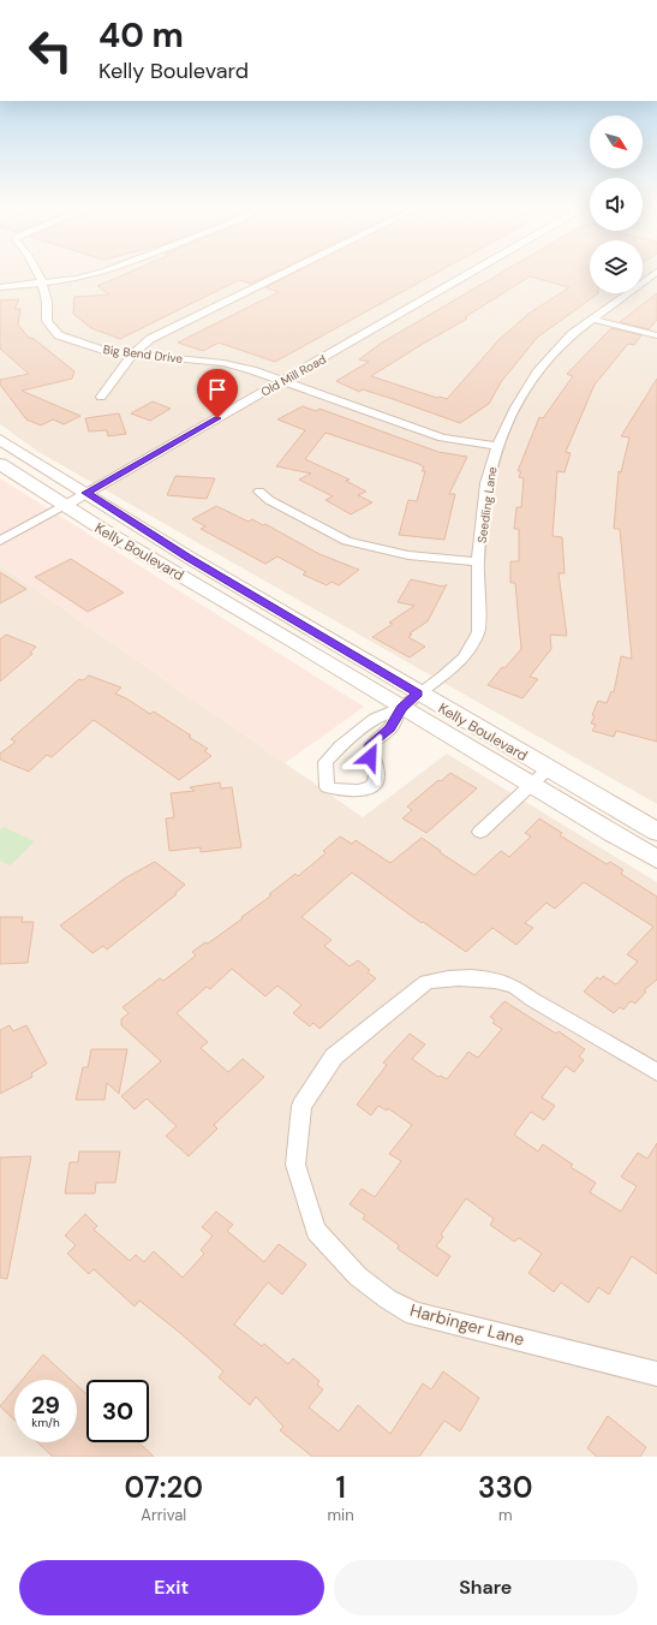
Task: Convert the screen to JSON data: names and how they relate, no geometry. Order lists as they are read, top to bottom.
{
  "streets": {
    "main road": ["Kelly Boulevard"],
    "street": [
      "Big Bend Drive",
      "Old Mill Road",
      "Seedling Lane",
      "Harbinger Lane"
    ]
  },
  "crossings": [
    ["Big Bend Drive", "Old Mill Road"],
    ["Big Bend Drive", "Seedling Lane"],
    ["Old Mill Road", "Kelly Boulevard"],
    ["Seedling Lane", "Kelly Boulevard"]
  ],
  "north": "bottom right",
  "page": {
    "turn": ["40 m", "Kelly Boulevard"],
    "speed": "29 km/h",
    "limit": "30",
    "eta": [
      "07:20",
      "Arrival",
      "1",
      "min",
      "330",
      "m"
    ],
    "buttons": ["Exit", "Share"]
  }
}
